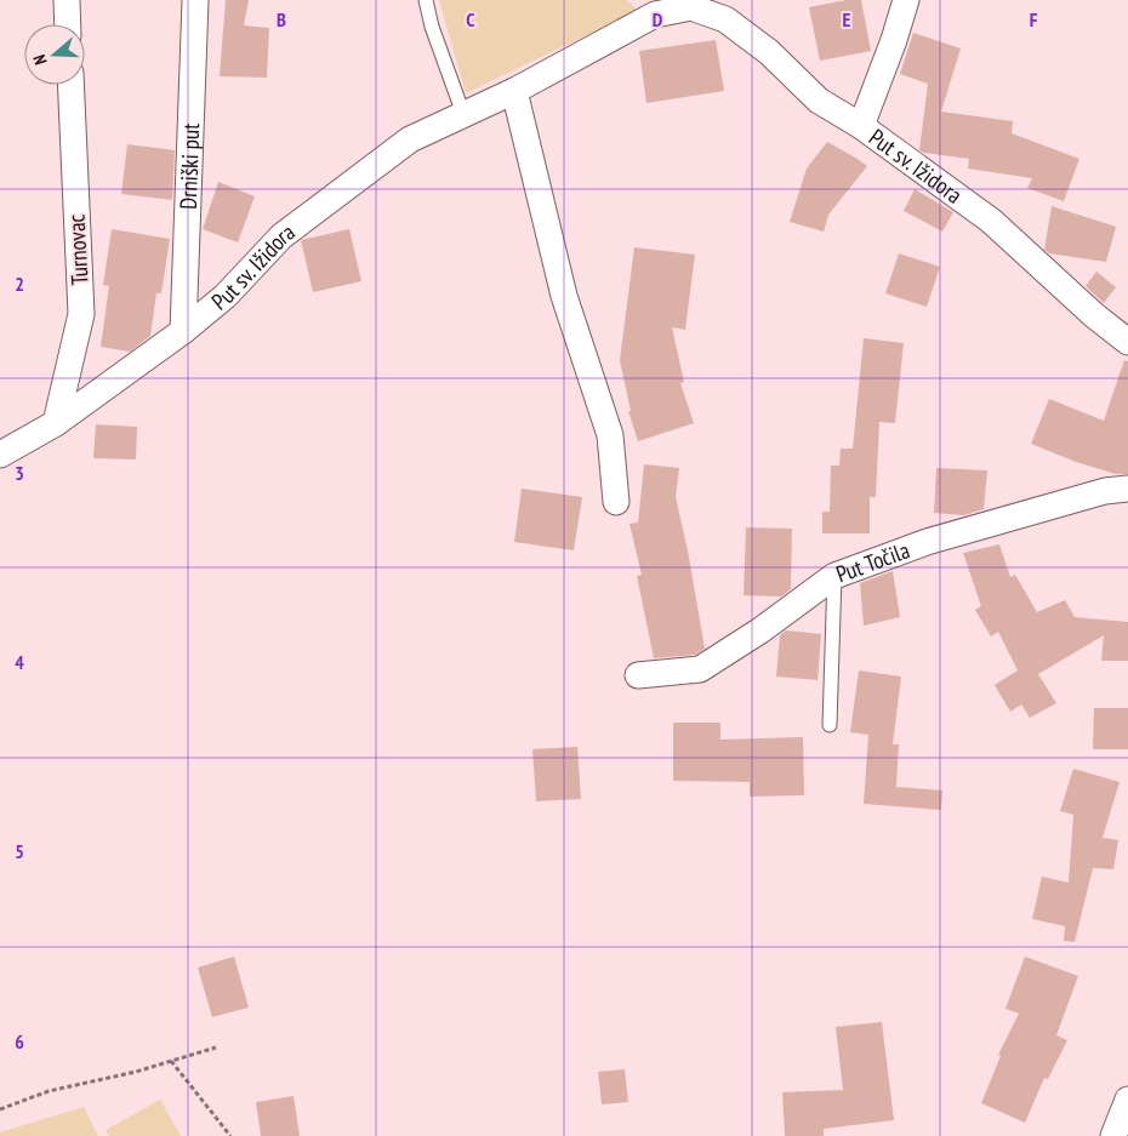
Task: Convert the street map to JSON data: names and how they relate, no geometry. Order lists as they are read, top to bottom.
{
  "streets": {
    "street": [
      "Drniški put",
      "Put sv. Ižidora",
      "Turnovac",
      "Put Točila"
    ]
  },
  "crossings": [
    ["Drniški put", "Put sv. Ižidora"],
    ["Put sv. Ižidora", "Turnovac"]
  ],
  "north": "left",
  "grid": {
    "columns": [
      "B",
      "C",
      "D",
      "E",
      "F"
    ],
    "rows": [
      "2",
      "3",
      "4",
      "5",
      "6"
    ]
  }
}
